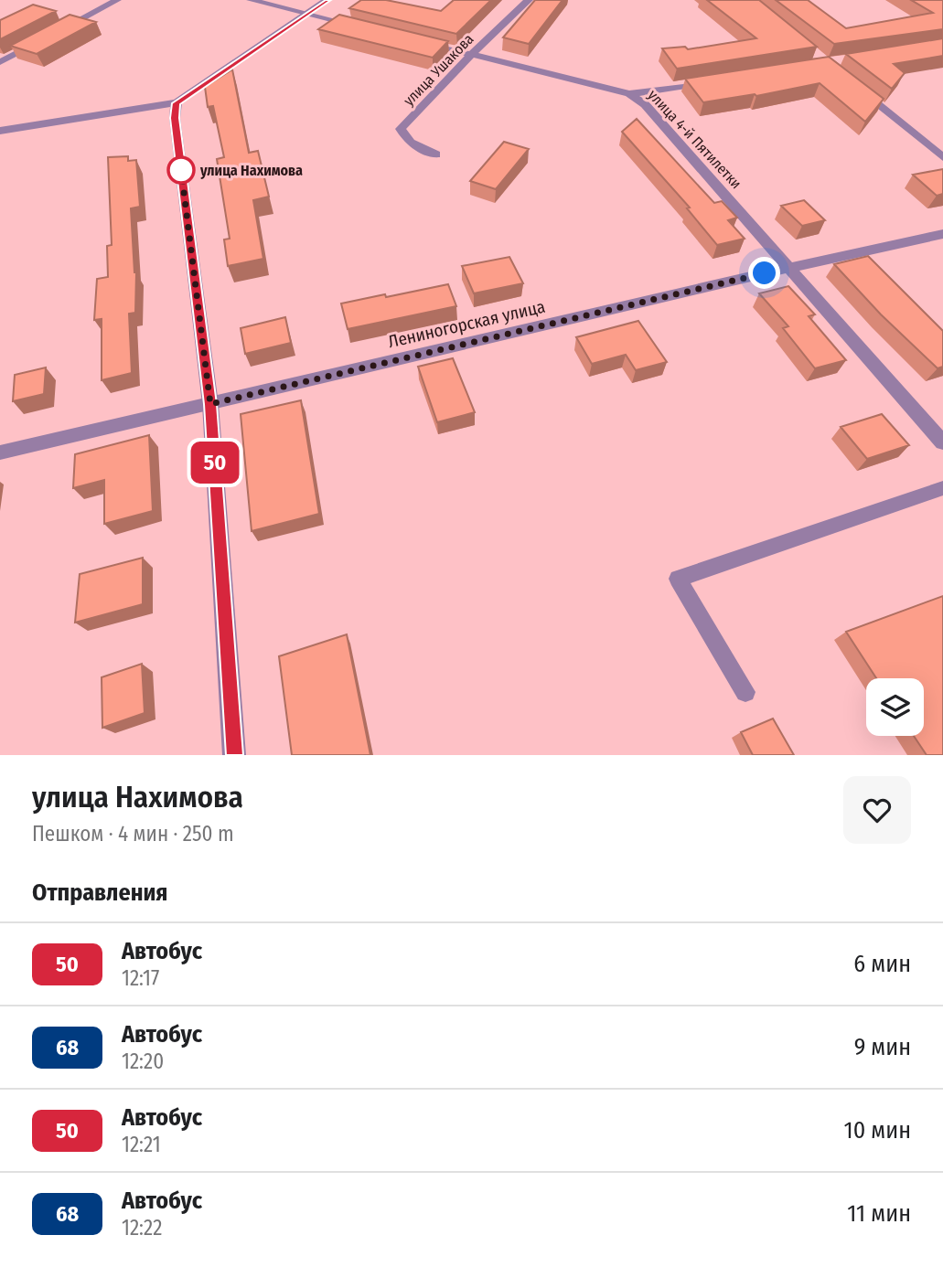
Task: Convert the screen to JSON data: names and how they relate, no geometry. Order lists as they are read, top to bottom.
{
  "streets": {
    "street": ["улица Ушакова", "улица 4-й Пятилетки", "Лениногорская улица"]
  },
  "crossings": [
    ["улица Ушакова", "улица 4-й Пятилетки"],
    ["улица 4-й Пятилетки", "Лениногорская улица"]
  ],
  "places": ["улица Нахимова"],
  "lines": ["bus line 50"],
  "page": {
    "on_map": "50",
    "heading": [
      ["улица Нахимова", "Пешком · 4 мин · 250 m"],
      "Отправления"
    ],
    "list": [
      {
        "mark": "50",
        "name": "Автобус",
        "note": "12:17",
        "value": "6 мин"
      },
      {
        "mark": "68",
        "name": "Автобус",
        "note": "12:20",
        "value": "9 мин"
      },
      {
        "mark": "50",
        "name": "Автобус",
        "note": "12:21",
        "value": "10 мин"
      },
      {
        "mark": "68",
        "name": "Автобус",
        "note": "12:22",
        "value": "11 мин"
      }
    ]
  }
}
